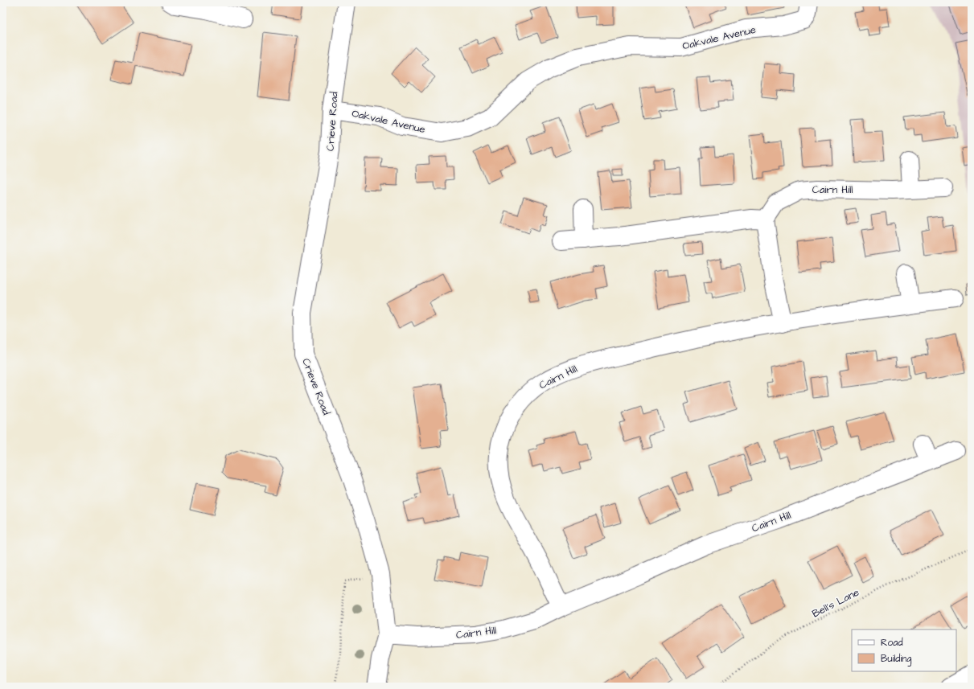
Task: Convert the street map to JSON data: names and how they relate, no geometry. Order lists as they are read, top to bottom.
{
  "streets": {
    "street": ["Oakvale Avenue", "Crieve Road", "Cairn Hill"],
    "path": ["Bell's Lane"]
  },
  "crossings": [
    ["Oakvale Avenue", "Crieve Road"],
    ["Crieve Road", "Cairn Hill"]
  ],
  "legend": ["Road", "Building"]
}
